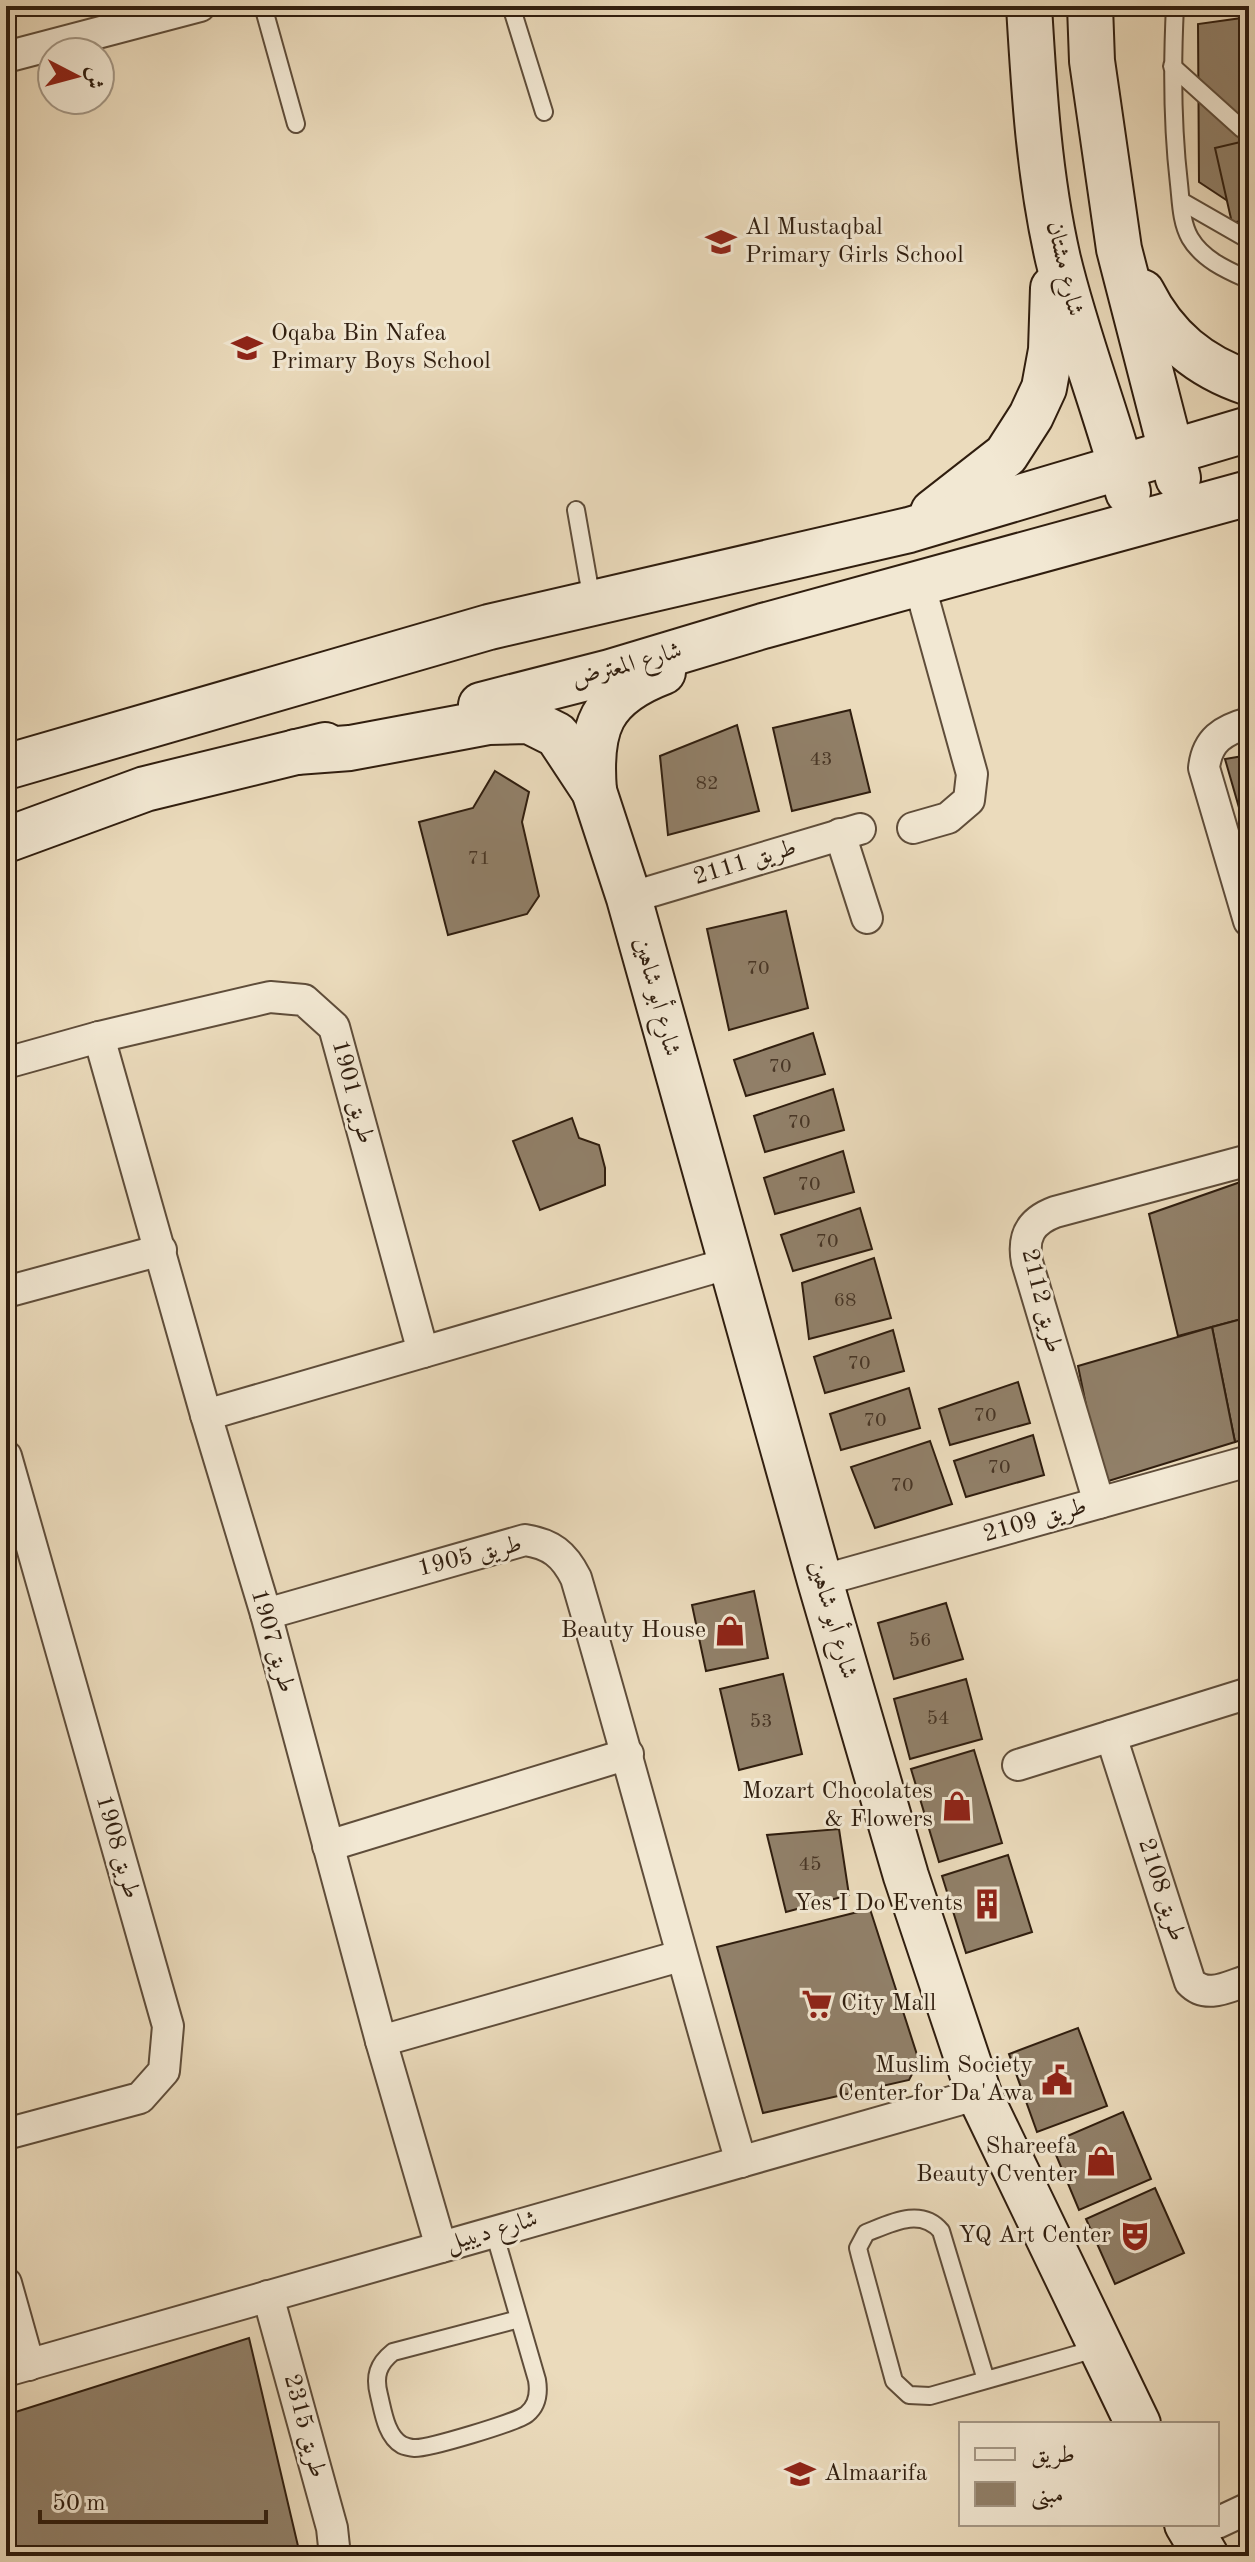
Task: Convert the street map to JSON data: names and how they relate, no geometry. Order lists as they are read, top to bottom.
{
  "streets": {
    "street": [
      "شارع مشتان",
      "شارع المعترض",
      "طريق 2111",
      "شارع أبو شاهين",
      "طريق 1901",
      "طريق 2112",
      "طريق 2109",
      "طريق 1905",
      "طريق 1907",
      "طريق 1908",
      "طريق 2108",
      "شارع ديبيل",
      "طريق 2315"
    ]
  },
  "crossings": [
    ["شارع مشتان", "شارع المعترض"],
    ["شارع المعترض", "شارع أبو شاهين"],
    ["طريق 2111", "شارع أبو شاهين"],
    ["شارع أبو شاهين", "طريق 2109"],
    ["شارع أبو شاهين", "شارع ديبيل"],
    ["طريق 1901", "طريق 1907"],
    ["طريق 2112", "طريق 2109"],
    ["طريق 1905", "طريق 1907"],
    ["طريق 1905", "شارع ديبيل"],
    ["طريق 1907", "شارع ديبيل"],
    ["شارع ديبيل", "طريق 2315"]
  ],
  "places": {
    "school or university": ["Al Mustaqbal Primary Girls School", "Oqaba Bin Nafea Primary Boys School", "Almaarifa"],
    "shop": ["Beauty House", "Mozart Chocolates & Flowers", "Shareefa Beauty Cventer"],
    "building": ["Yes I Do Events"],
    "supermarket": ["City Mall"],
    "public building": ["Muslim Society Center for Da'Awa"],
    "theatre": ["YQ Art Center"]
  },
  "house_numbers": [
    "43",
    "82",
    "71",
    "70",
    "70",
    "70",
    "70",
    "70",
    "68",
    "70",
    "70",
    "70",
    "70",
    "70",
    "56",
    "54",
    "53",
    "45"
  ],
  "legend": ["طريق", "مبنى"],
  "scale_bar": "50 m",
  "north": "right"
}
